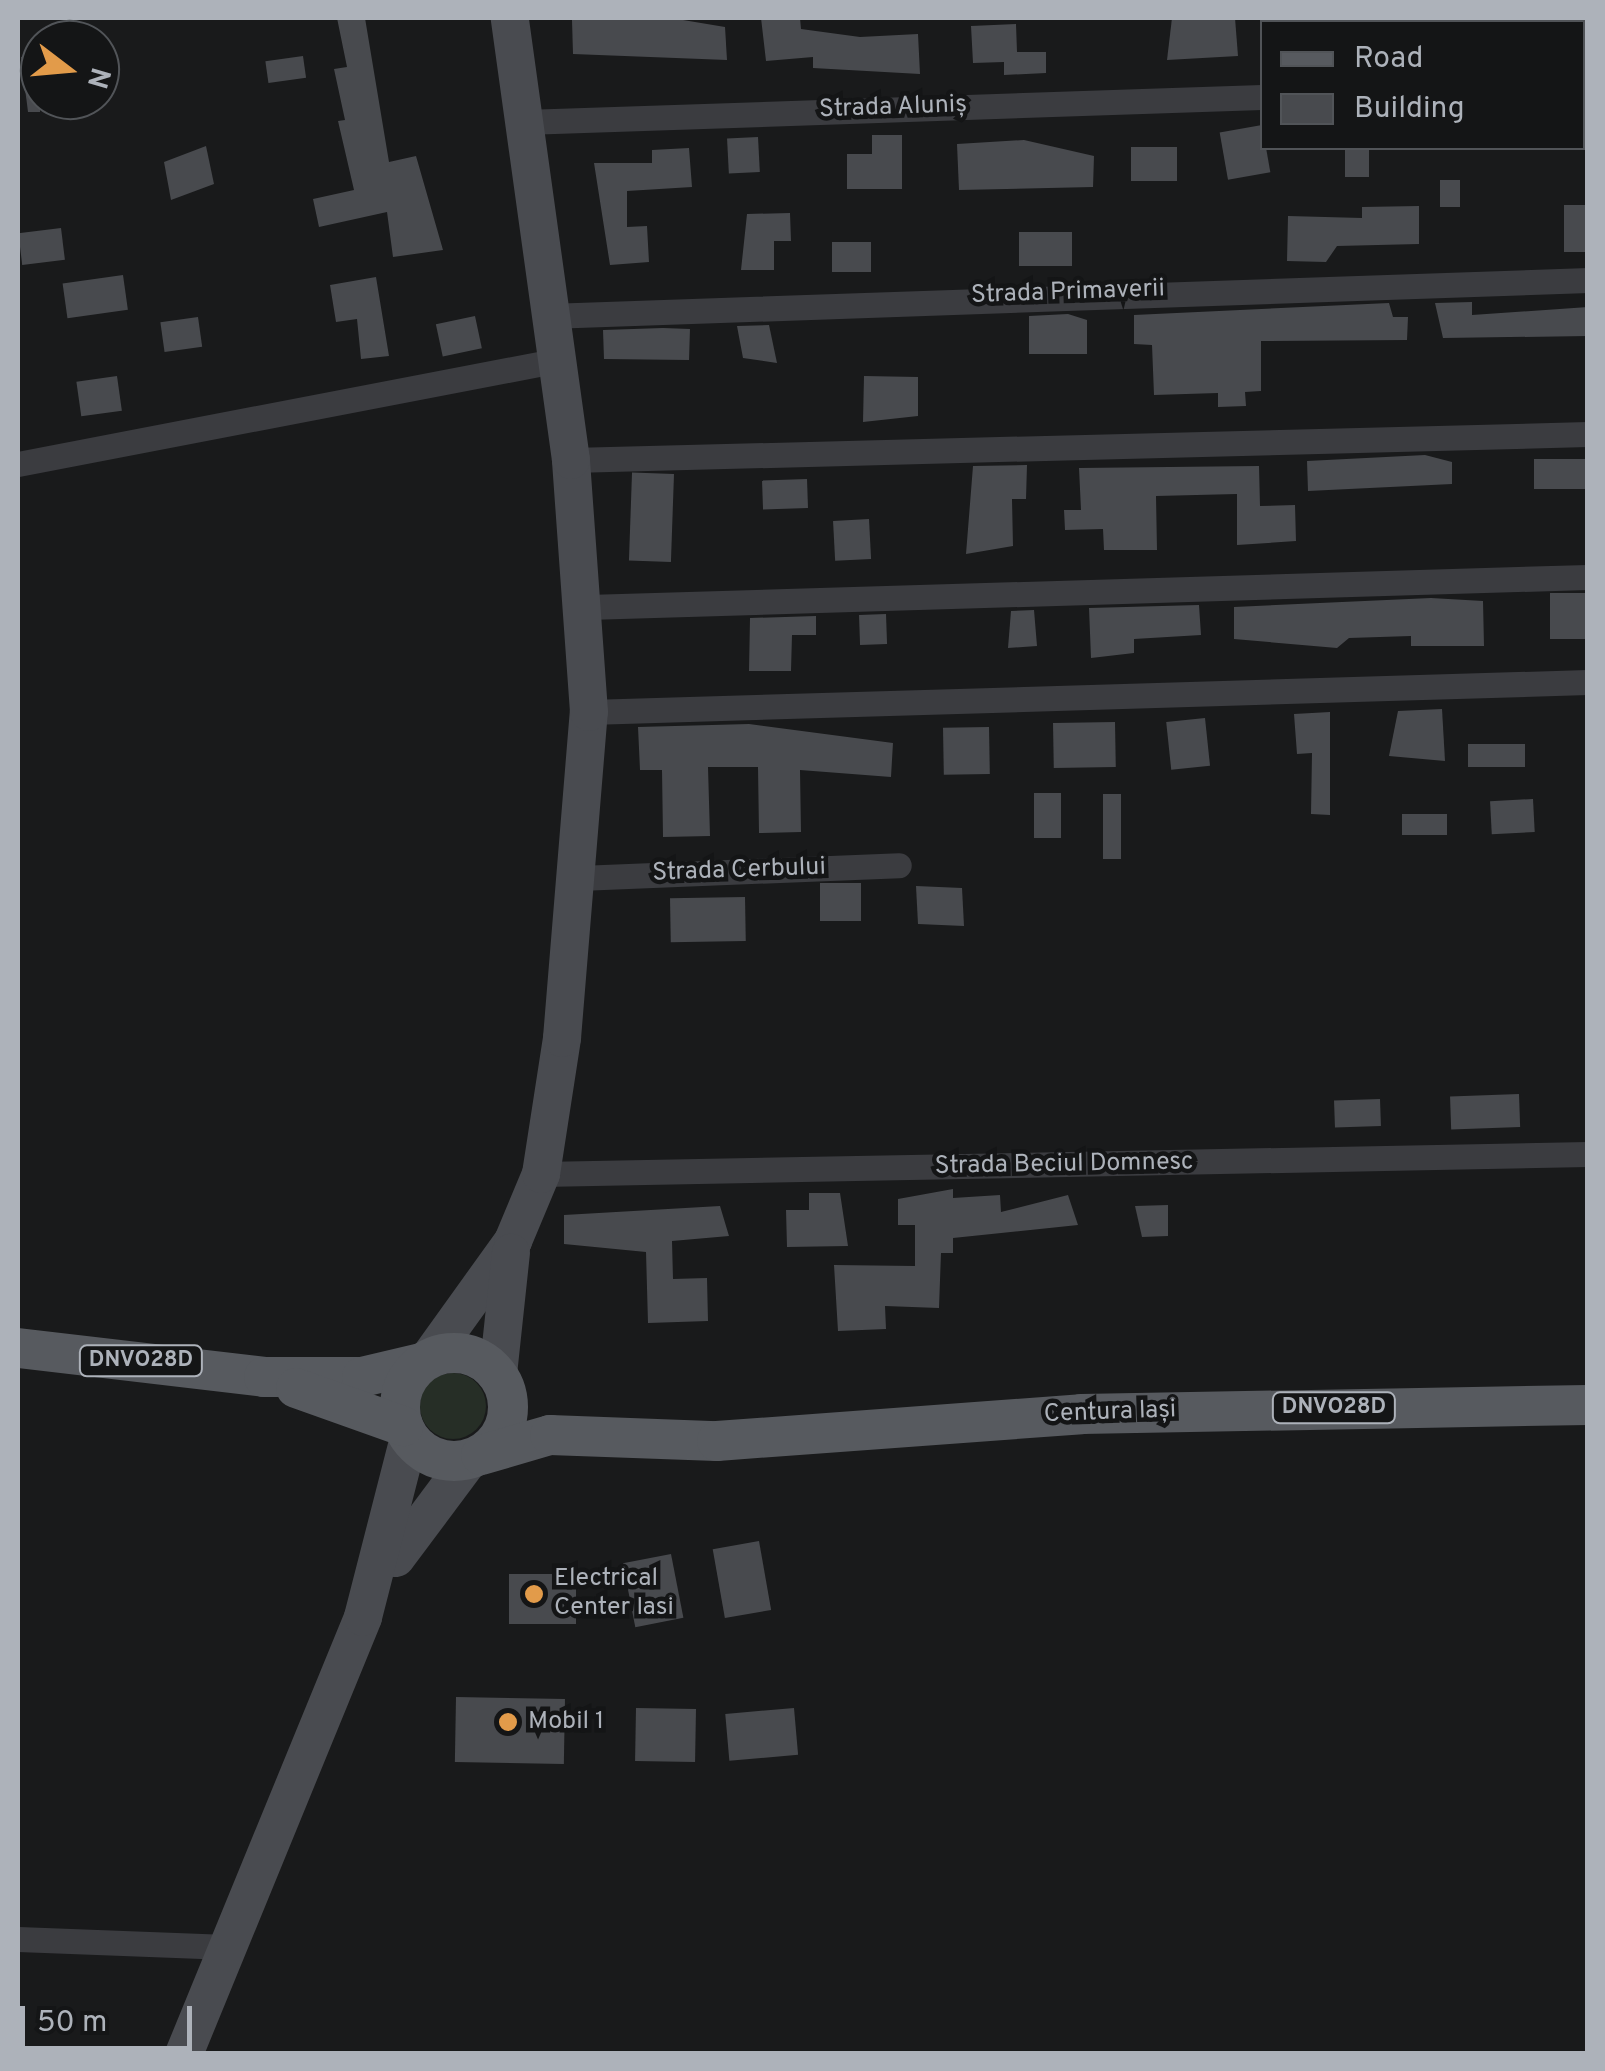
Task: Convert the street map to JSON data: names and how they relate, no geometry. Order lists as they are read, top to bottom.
{
  "streets": {
    "main road": ["DNVO28D", "Centura Iași"],
    "street": [
      "Strada Aluniș",
      "Strada Primaverii",
      "Strada Cerbului",
      "Strada Beciul Domnesc"
    ]
  },
  "crossings": [
    ["DNVO28D", "Centura Iași"]
  ],
  "places": ["Electrical Center Iasi", "Mobil 1"],
  "legend": ["Road", "Building"],
  "scale_bar": "50 m",
  "north": "right"
}
